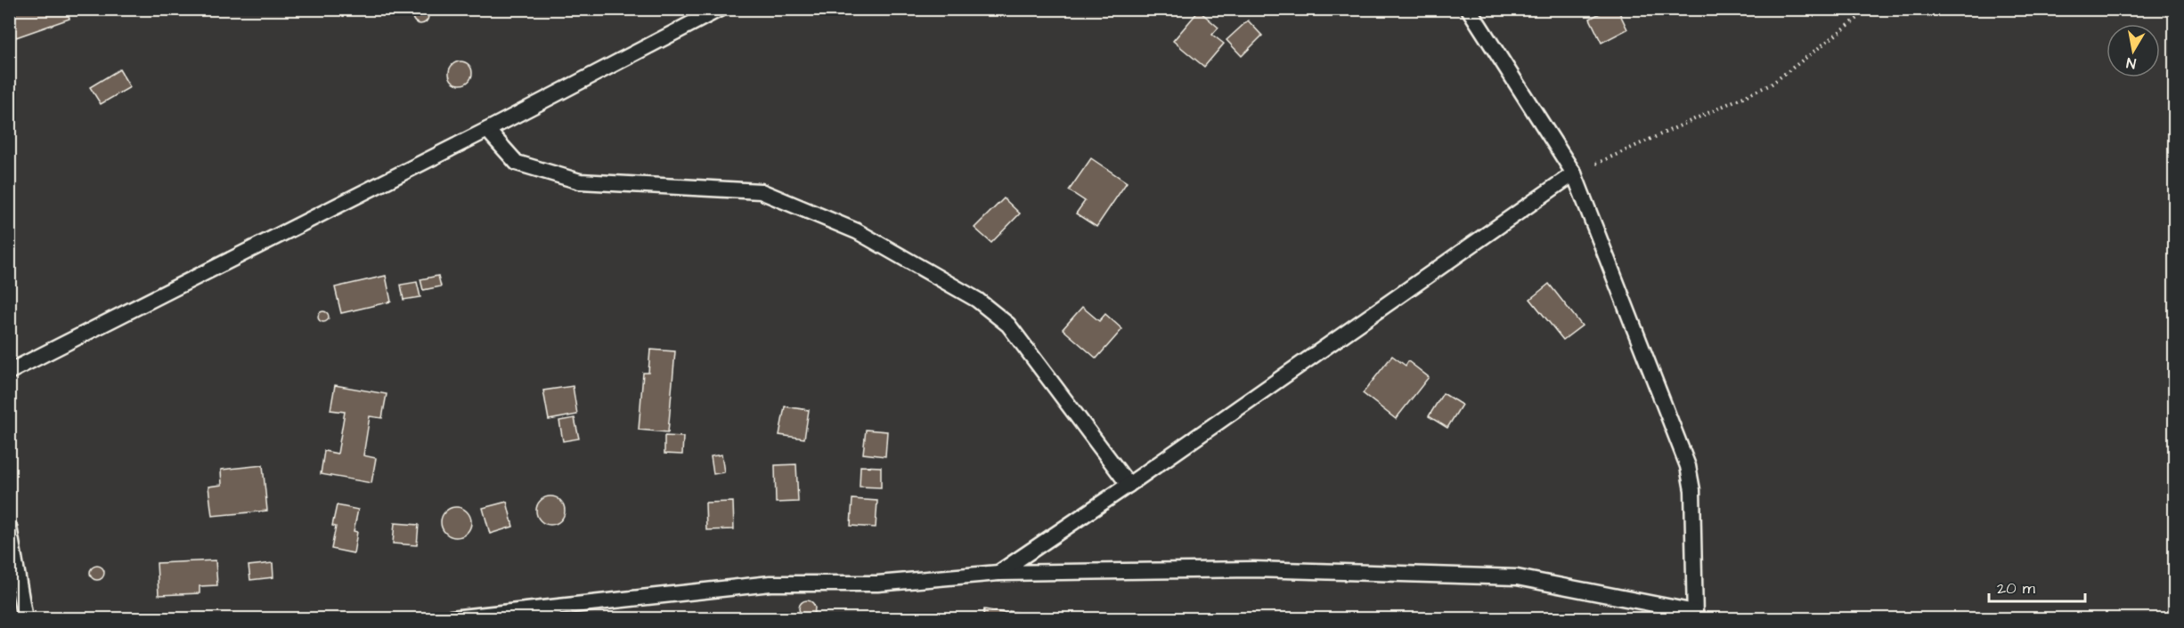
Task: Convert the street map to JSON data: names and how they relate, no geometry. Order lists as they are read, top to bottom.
{
  "scale_bar": "20 m",
  "north": "bottom"
}
